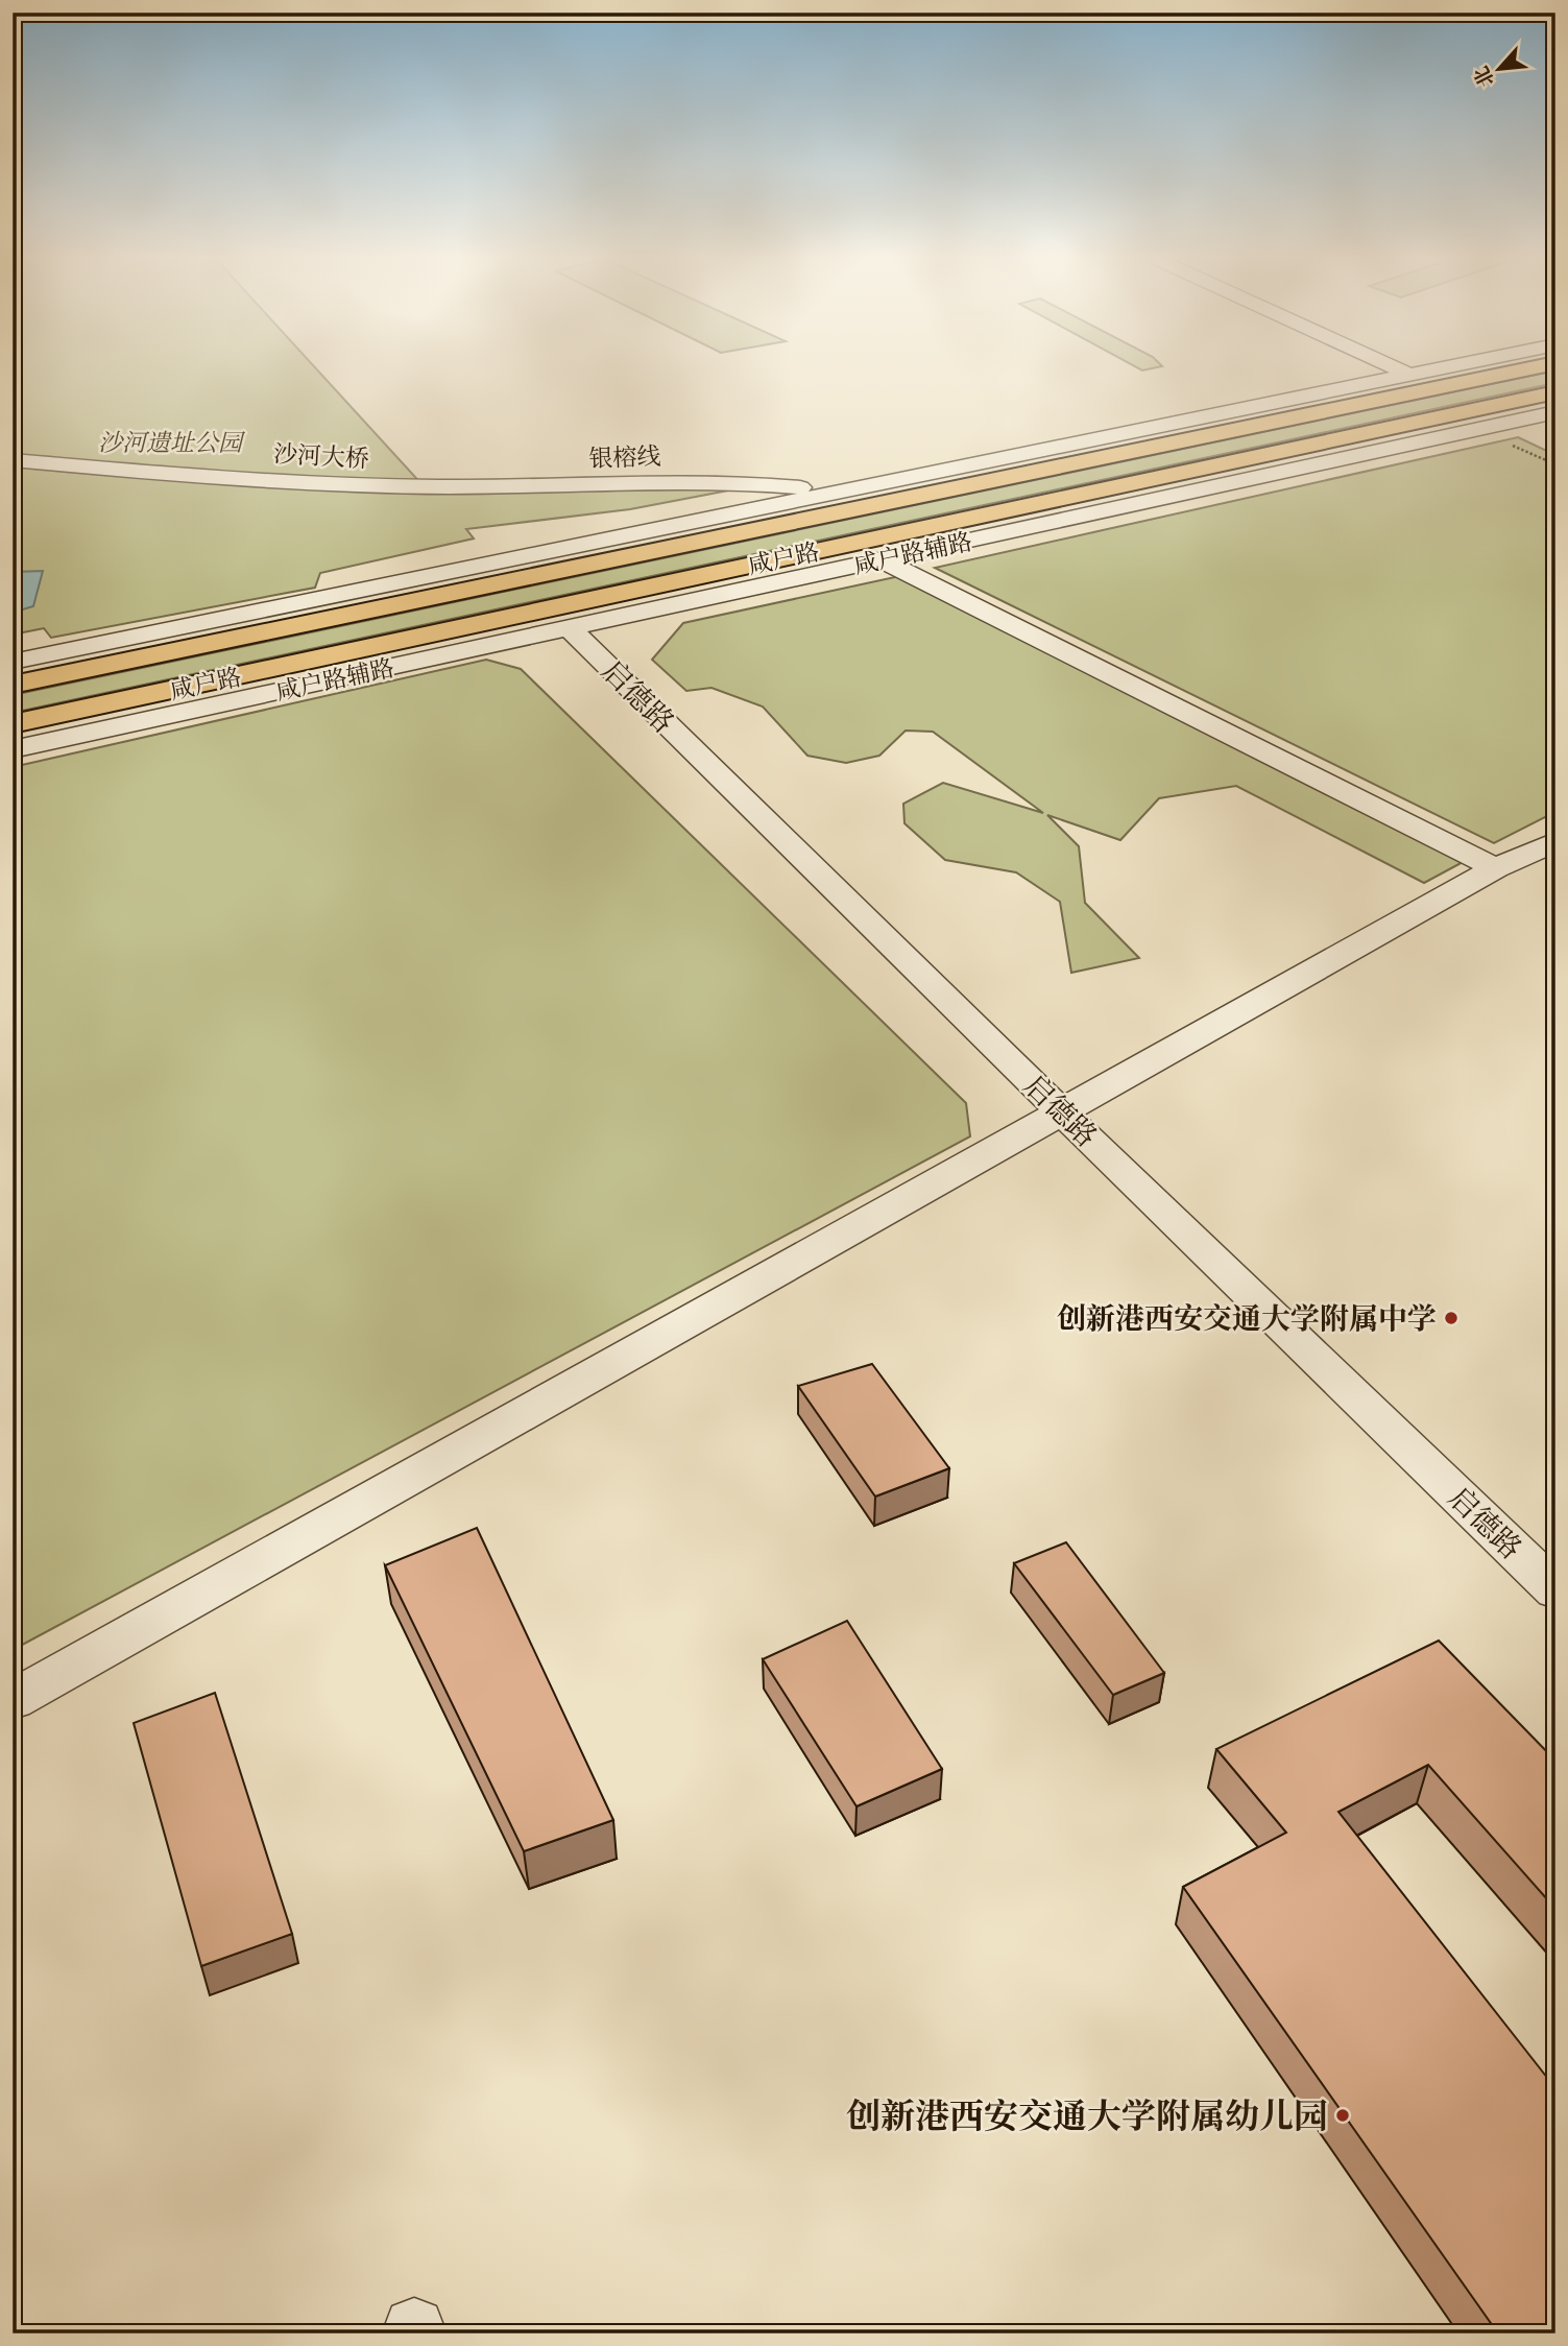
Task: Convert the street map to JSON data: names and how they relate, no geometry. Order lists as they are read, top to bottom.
{
  "streets": {
    "main road": ["咸户路"],
    "street": [
      "沙河大桥",
      "银榕线",
      "咸户路辅路",
      "启德路"
    ]
  },
  "crossings": [
    ["沙河大桥", "银榕线"],
    ["咸户路辅路", "咸户路"],
    ["咸户路辅路", "启德路"]
  ],
  "parks": ["沙河遗址公园"],
  "places": ["创新港西安交通大学附属中学", "创新港西安交通大学附属幼儿园"],
  "north": "bottom left"
}
